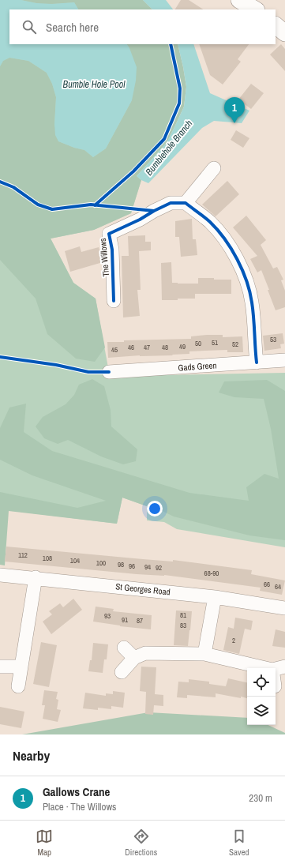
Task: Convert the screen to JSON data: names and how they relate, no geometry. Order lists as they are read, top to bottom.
{
  "streets": {
    "street": ["The Willows", "Gads Green", "St Georges Road"]
  },
  "water": ["Bumble Hole Pool", "Bumblehole Branch"],
  "house_numbers": [
    "53",
    "51",
    "50",
    "52",
    "49",
    "46",
    "47",
    "48",
    "45",
    "112",
    "108",
    "104",
    "100",
    "98",
    "96",
    "94",
    "92",
    "68-90",
    "66",
    "64",
    "81",
    "93",
    "91",
    "87",
    "83",
    "2"
  ],
  "page": {
    "search": "Search here",
    "pins": "1",
    "heading": "Nearby",
    "list": [
      {
        "mark": "1",
        "name": "Gallows Crane",
        "note": "Place · The Willows",
        "value": "230 m"
      }
    ],
    "nav": ["Map", "Directions", "Saved"]
  }
}
